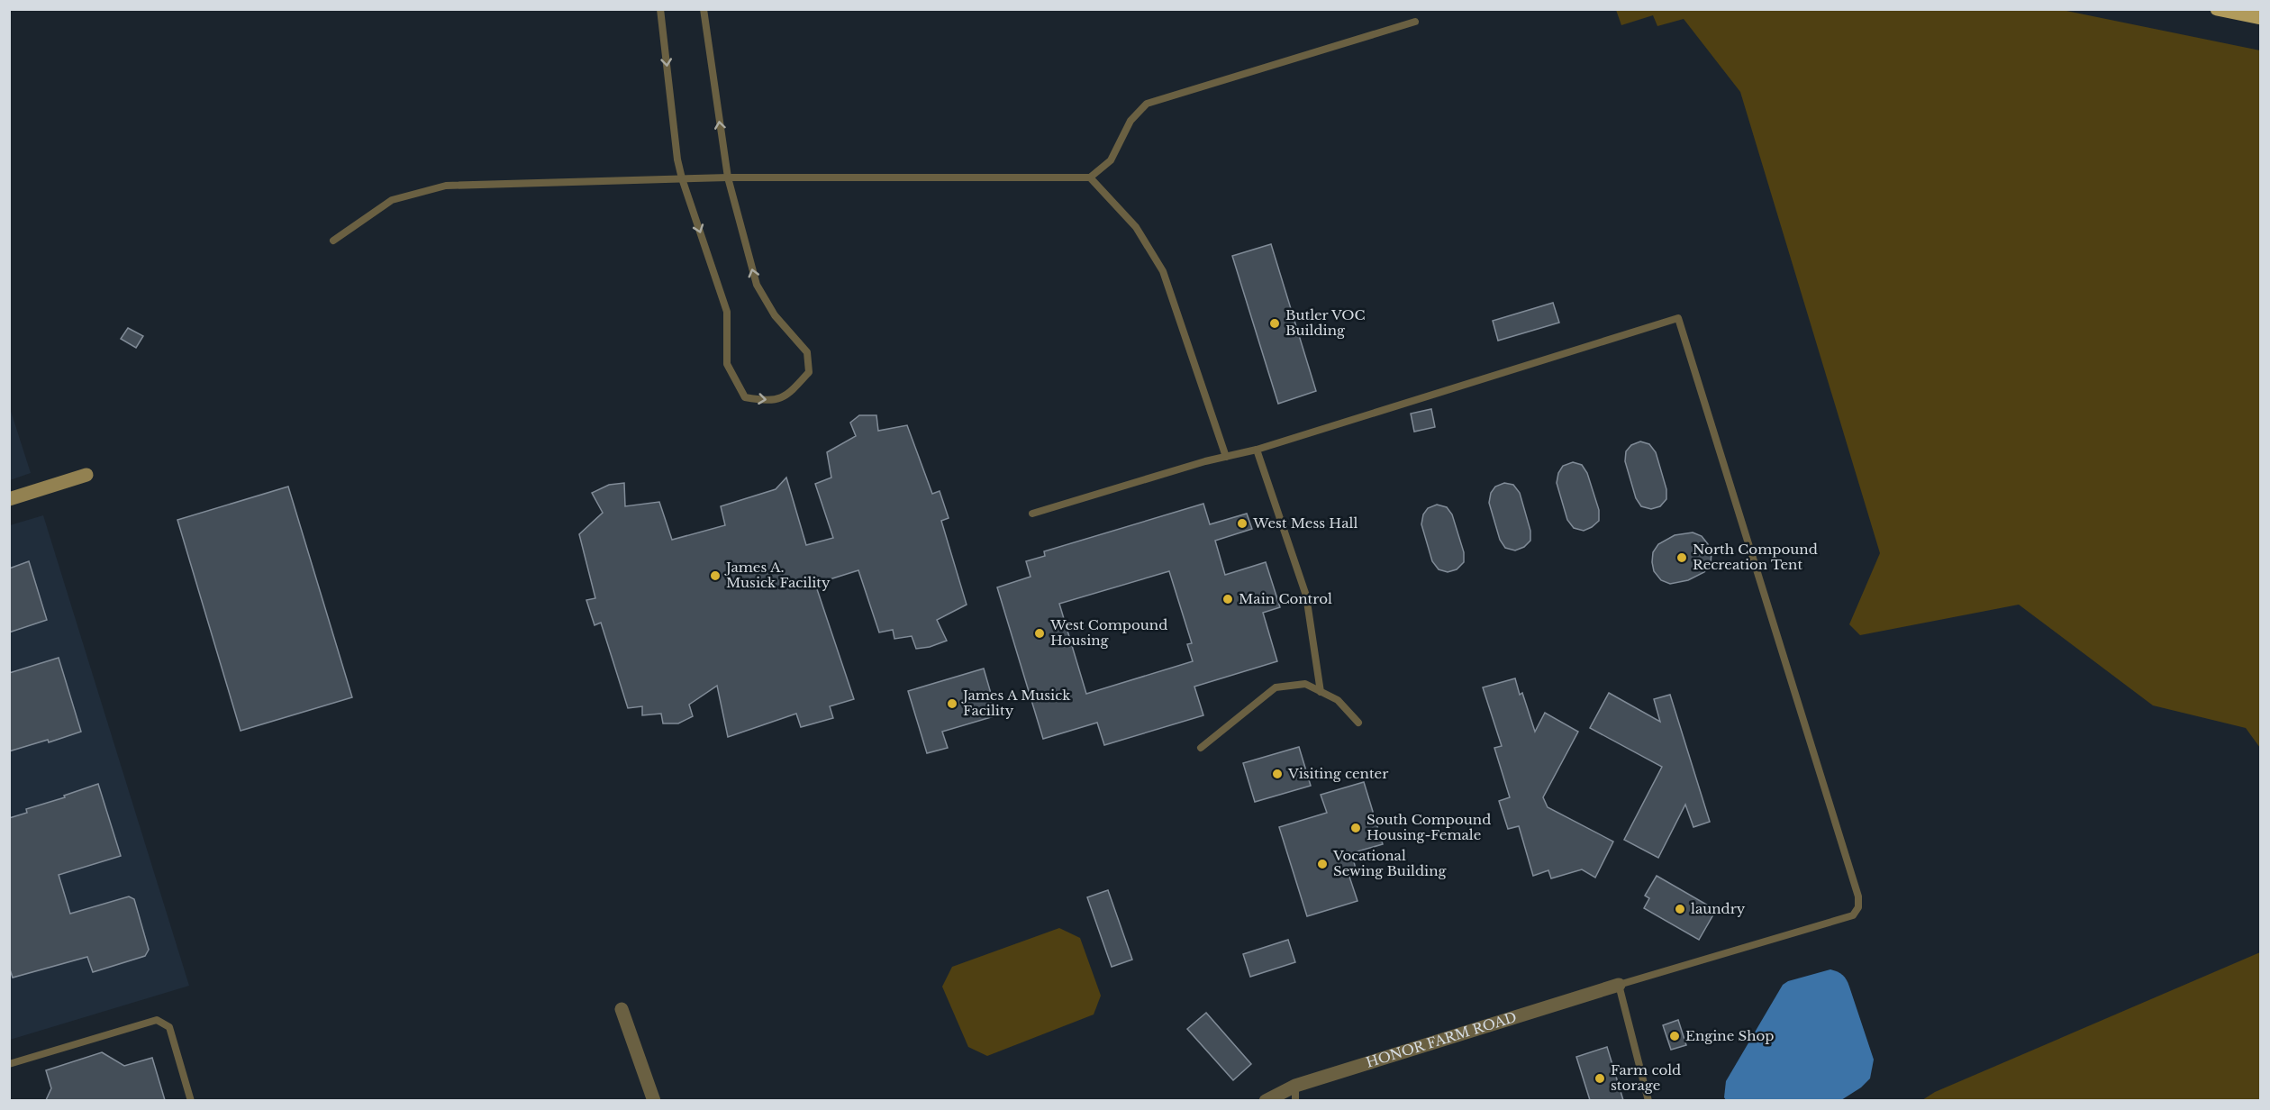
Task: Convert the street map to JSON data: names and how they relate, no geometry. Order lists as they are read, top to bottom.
{
  "streets": {
    "street": ["HONOR FARM ROAD"]
  },
  "places": [
    "Butler VOC Building",
    "West Mess Hall",
    "North Compound Recreation Tent",
    "James A. Musick Facility",
    "Main Control",
    "West Compound Housing",
    "James A Musick Facility",
    "Visiting center",
    "South Compound Housing-Female",
    "Vocational Sewing Building",
    "laundry",
    "Engine Shop",
    "Farm cold storage"
  ]
}
